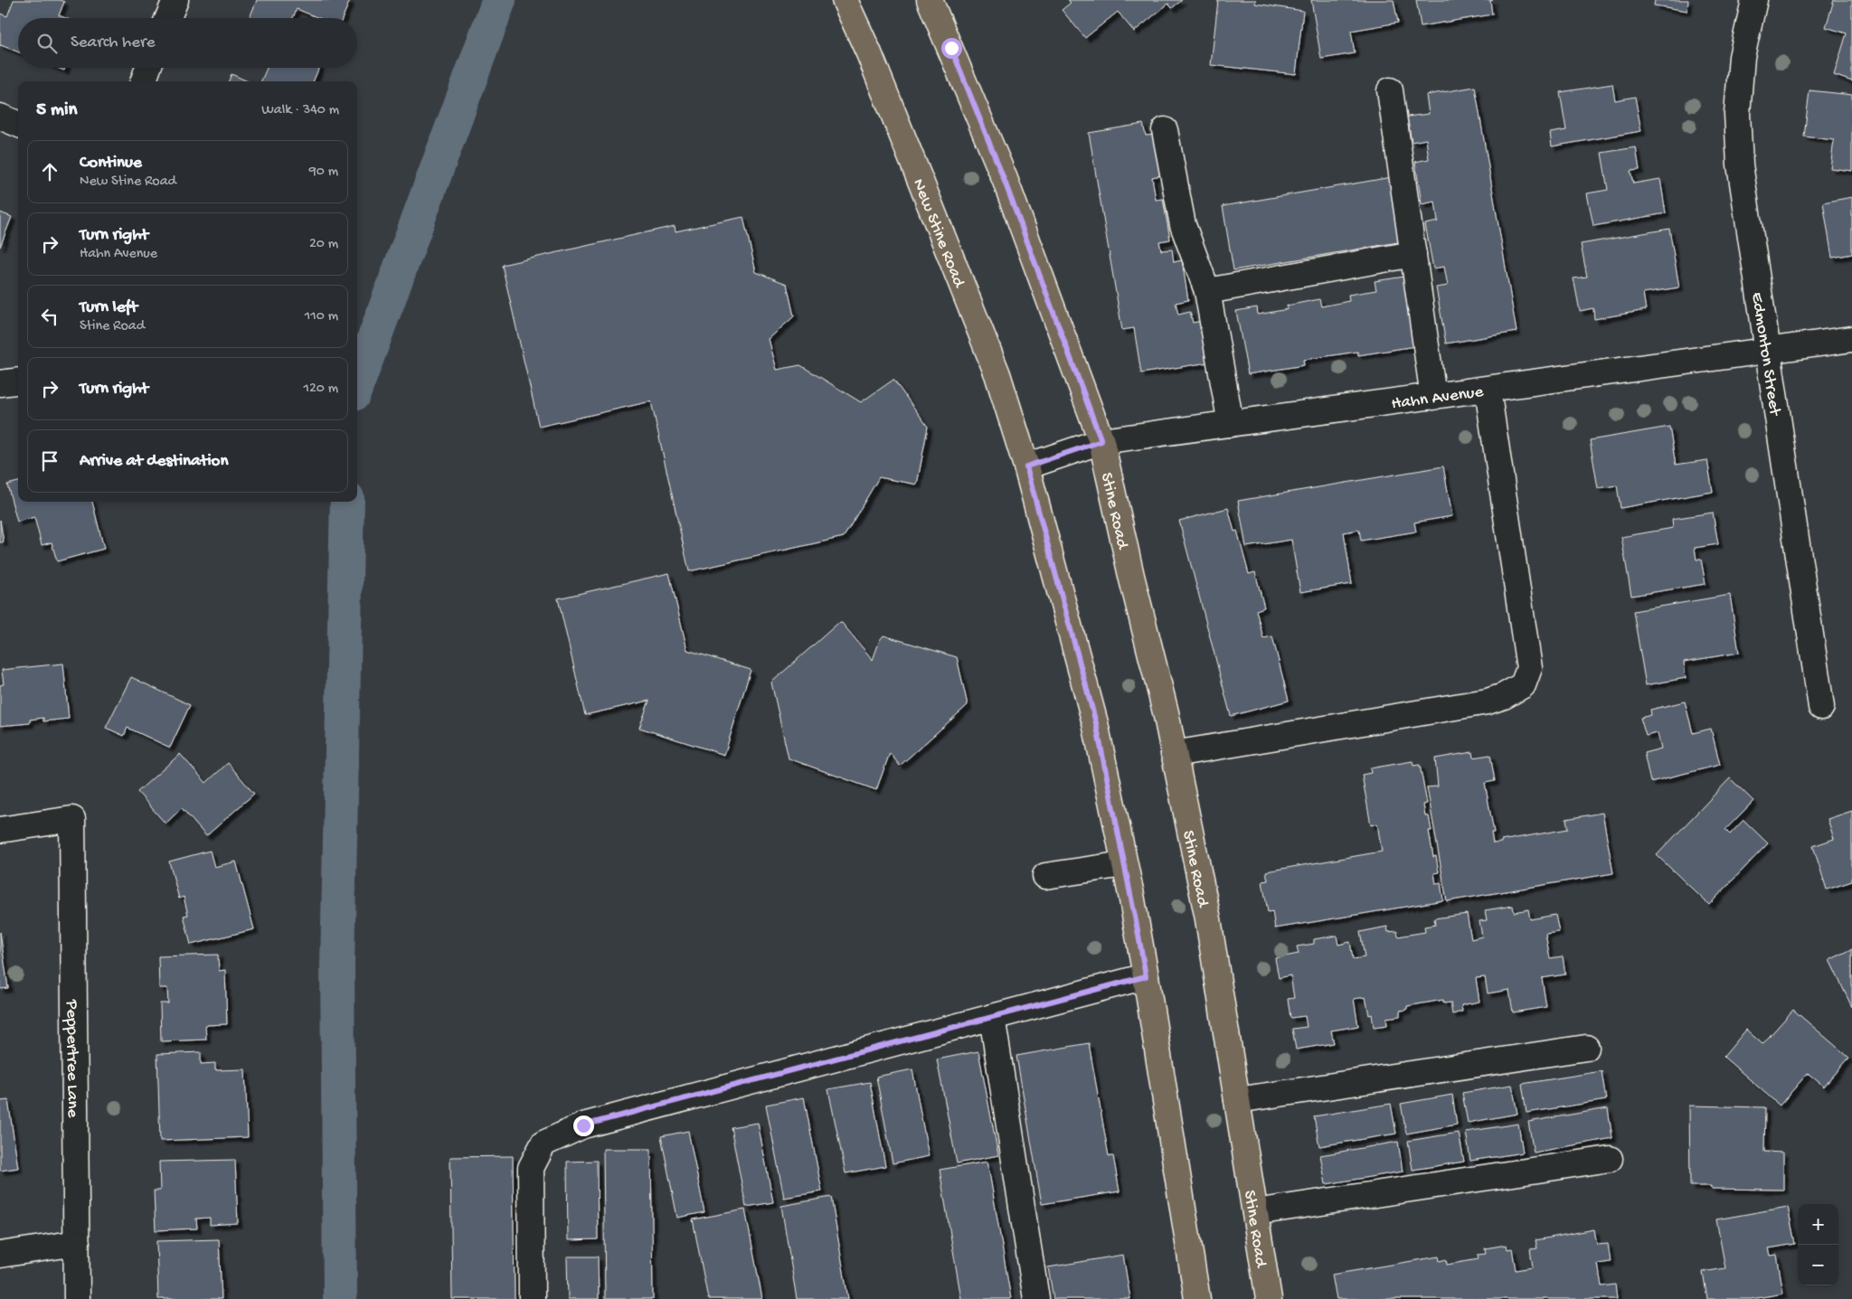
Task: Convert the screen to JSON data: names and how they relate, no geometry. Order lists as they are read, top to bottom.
{
  "streets": {
    "main road": ["New Stine Road", "Stine Road"],
    "street": ["Edmonton Street", "Hahn Avenue", "Peppertree Lane"]
  },
  "crossings": [
    ["New Stine Road", "Hahn Avenue"],
    ["Edmonton Street", "Hahn Avenue"],
    ["Hahn Avenue", "Stine Road"]
  ],
  "page": {
    "search": "Search here",
    "heading": ["5 min", "Walk · 340 m"],
    "list": [
      ["Continue", "New Stine Road", "90 m"],
      ["Turn right", "Hahn Avenue", "20 m"],
      ["Turn left", "Stine Road", "110 m"],
      ["Turn right", "120 m"],
      "Arrive at destination"
    ],
    "map_buttons": ["+", "−"]
  }
}
